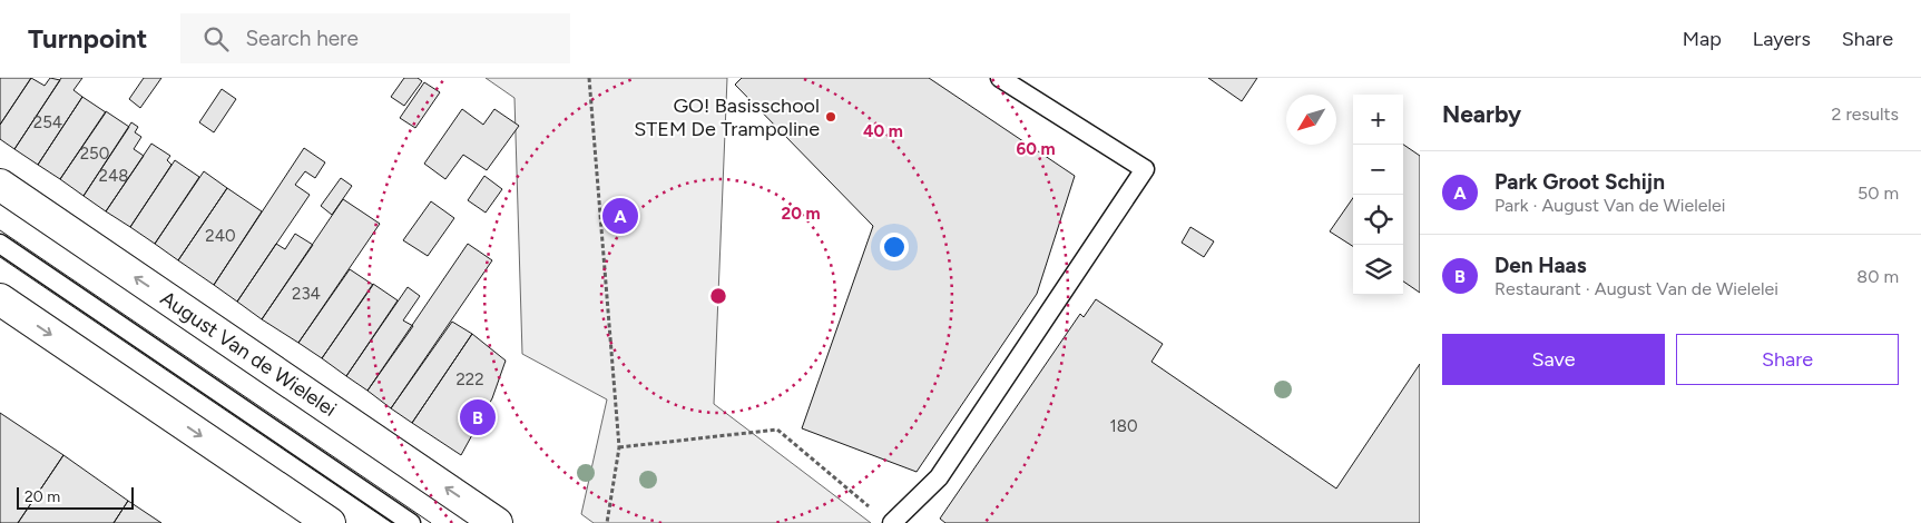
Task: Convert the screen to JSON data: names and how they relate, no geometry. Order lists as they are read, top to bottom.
{
  "streets": {
    "main road": ["August Van de Wielelei"]
  },
  "places": ["GO! Basisschool STEM De Trampoline"],
  "house_numbers": [
    "254",
    "250",
    "248",
    "240",
    "234",
    "222",
    "180"
  ],
  "scale_bar": "20 m",
  "north": "bottom left",
  "page": {
    "header": "Turnpoint",
    "search": "Search here",
    "nav": ["Map", "Layers", "Share"],
    "heading": ["Nearby", "2 results"],
    "map_buttons": ["+", "−"],
    "list": [
      {
        "mark": "A",
        "name": "Park Groot Schijn",
        "note": "Park · August Van de Wielelei",
        "value": "50 m"
      },
      {
        "mark": "B",
        "name": "Den Haas",
        "note": "Restaurant · August Van de Wielelei",
        "value": "80 m"
      }
    ],
    "pins": ["A", "B"],
    "buttons": ["Save", "Share"],
    "scale": "20 m"
  },
  "rings": ["40 m", "60 m", "20 m"]
}
